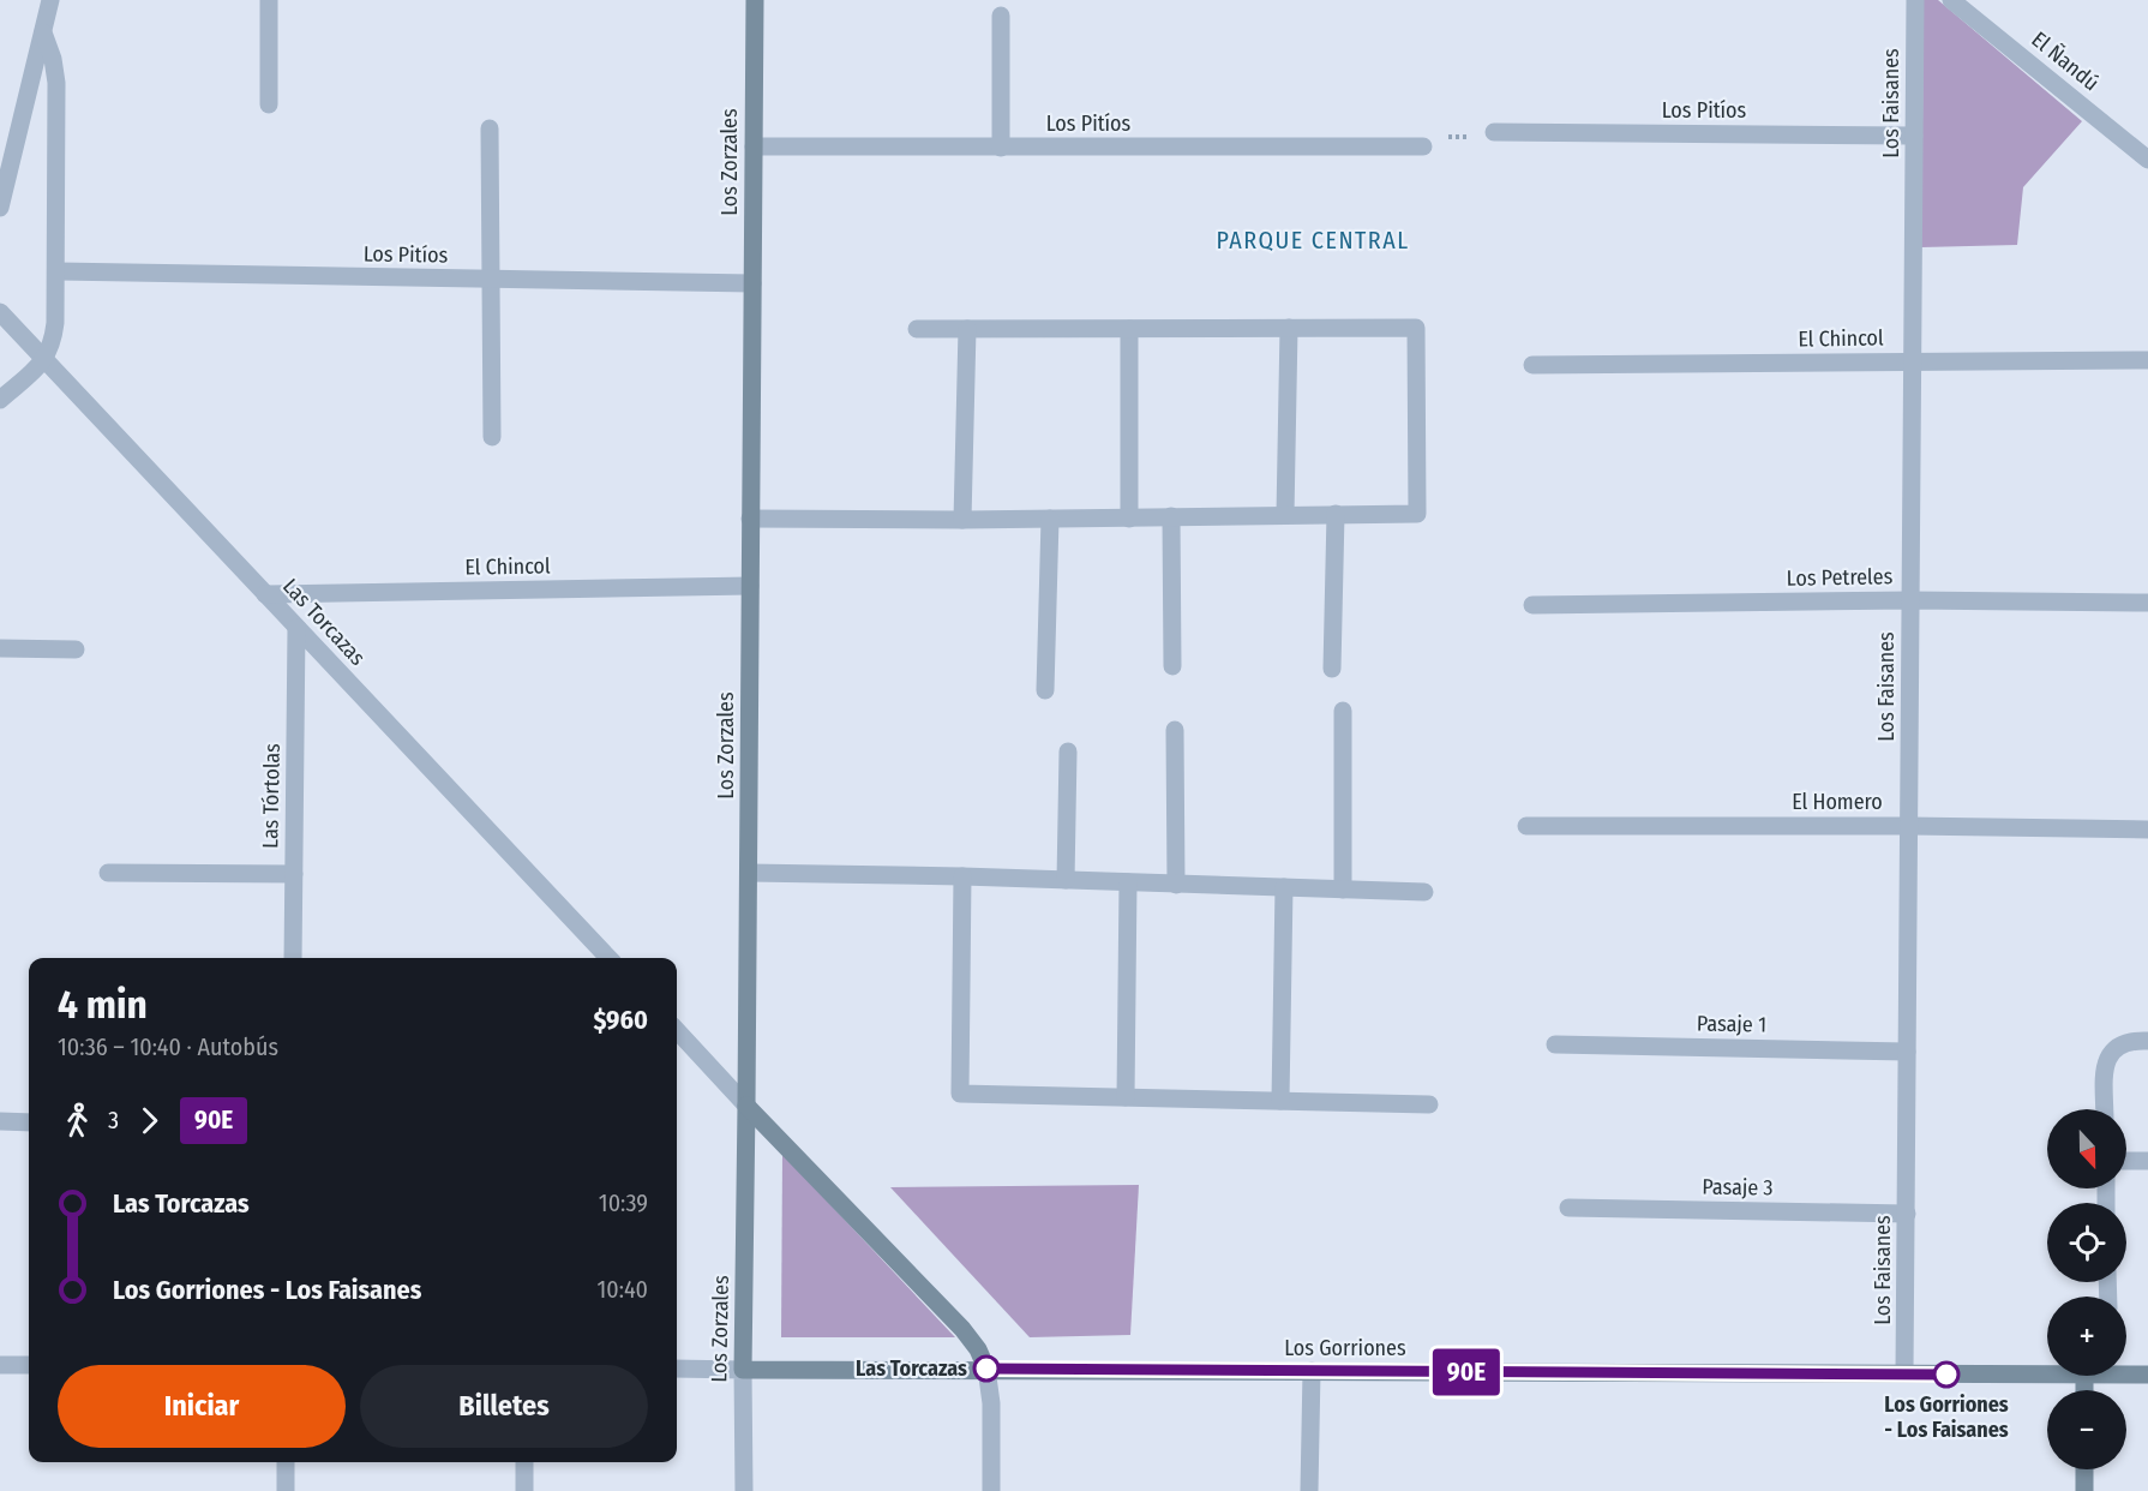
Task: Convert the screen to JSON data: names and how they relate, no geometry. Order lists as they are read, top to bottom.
{
  "streets": {
    "street": [
      "El Ñandú",
      "Los Faisanes",
      "Los Pitíos",
      "Los Zorzales",
      "El Chincol",
      "Los Petreles",
      "Las Torcazas",
      "Las Tórtolas",
      "El Homero",
      "Pasaje 1",
      "Pasaje 3",
      "Los Gorriones"
    ]
  },
  "crossings": [
    ["Los Faisanes", "Los Pitíos"],
    ["Los Faisanes", "El Chincol"],
    ["Los Faisanes", "Los Petreles"],
    ["Los Faisanes", "El Homero"],
    ["Los Faisanes", "Pasaje 1"],
    ["Los Faisanes", "Pasaje 3"],
    ["Los Faisanes", "Los Gorriones"],
    ["Los Pitíos", "Los Zorzales"],
    ["Los Zorzales", "El Chincol"],
    ["Los Zorzales", "Los Gorriones"],
    ["El Chincol", "Las Torcazas"],
    ["Las Torcazas", "Las Tórtolas"]
  ],
  "districts": ["PARQUE CENTRAL"],
  "places": ["Las Torcazas", "Los Gorriones - Los Faisanes"],
  "lines": ["bus line 90E"],
  "north": "bottom",
  "page": {
    "on_map": "90E",
    "heading": ["4 min", "10:36 – 10:40 · Autobús", "$960"],
    "legs": ["3", "90E"],
    "map_buttons": ["+", "−"],
    "list": [
      {
        "name": "Las Torcazas",
        "value": "10:39"
      },
      {
        "name": "Los Gorriones - Los Faisanes",
        "value": "10:40"
      }
    ],
    "buttons": ["Iniciar", "Billetes"]
  }
}
